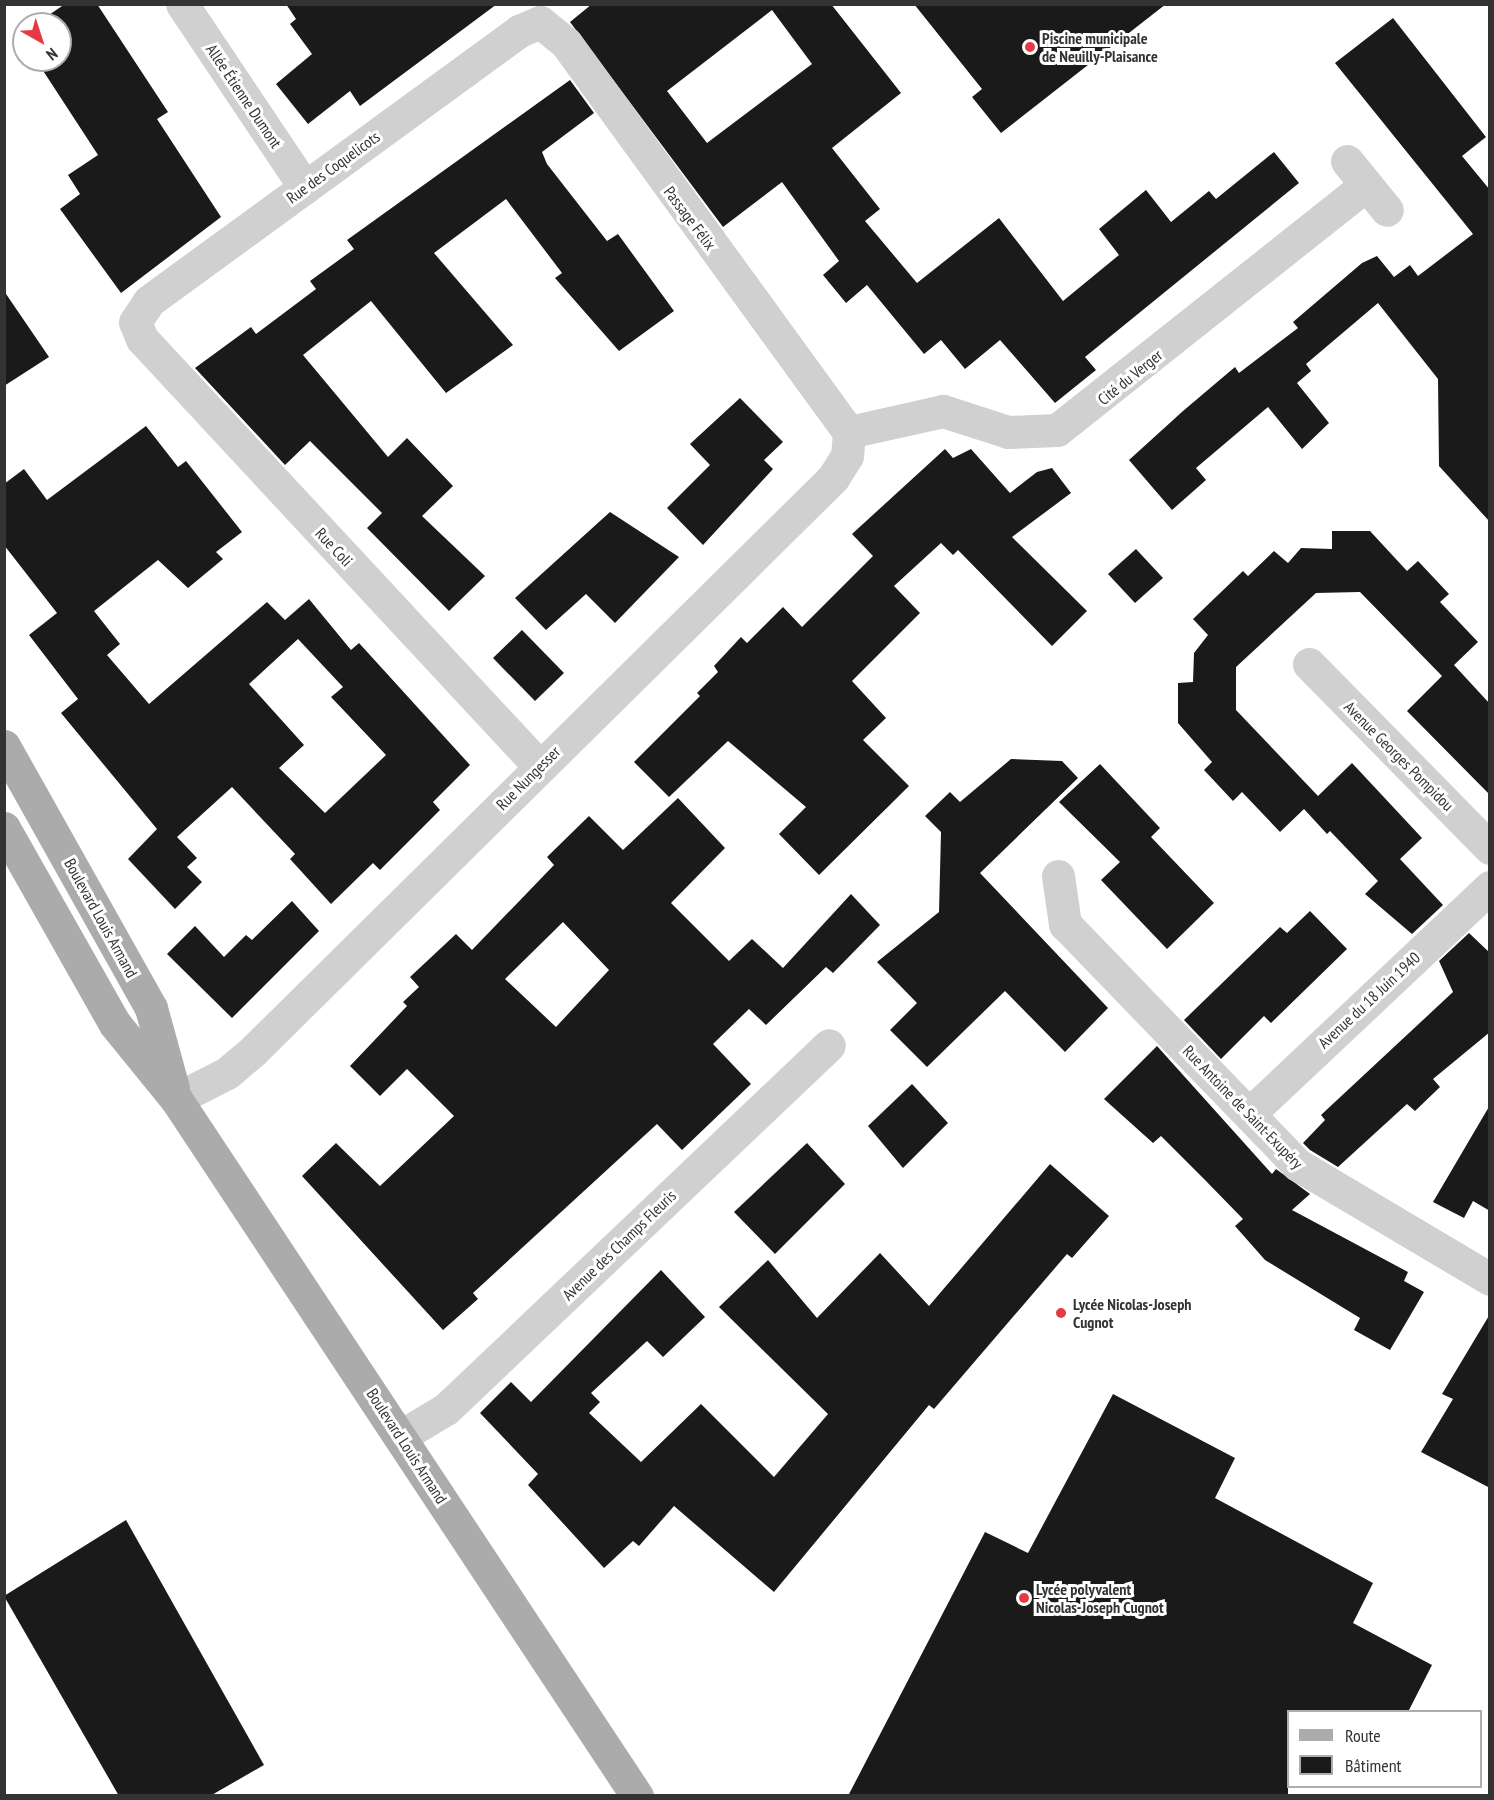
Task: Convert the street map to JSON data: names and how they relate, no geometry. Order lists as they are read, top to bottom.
{
  "streets": {
    "main road": ["Boulevard Louis Armand"],
    "street": [
      "Allée Étienne Dumont",
      "Rue des Coquelicots",
      "Passage Félix",
      "Cité du Verger",
      "Rue Coli",
      "Avenue Georges Pompidou",
      "Rue Nungesser",
      "Avenue du 18 Juin 1940",
      "Rue Antoine de Saint-Exupéry",
      "Avenue des Champs Fleuris"
    ]
  },
  "crossings": [
    ["Allée Étienne Dumont", "Rue des Coquelicots"],
    ["Rue des Coquelicots", "Passage Félix"],
    ["Rue des Coquelicots", "Rue Coli"],
    ["Passage Félix", "Cité du Verger"],
    ["Passage Félix", "Rue Nungesser"],
    ["Cité du Verger", "Rue Nungesser"],
    ["Rue Coli", "Rue Nungesser"],
    ["Rue Nungesser", "Boulevard Louis Armand"],
    ["Boulevard Louis Armand", "Avenue des Champs Fleuris"],
    ["Avenue du 18 Juin 1940", "Rue Antoine de Saint-Exupéry"]
  ],
  "places": ["Piscine municipale de Neuilly-Plaisance", "Lycée Nicolas-Joseph Cugnot", "Lycée polyvalent Nicolas-Joseph Cugnot"],
  "legend": ["Route", "Bâtiment"],
  "north": "bottom right"
}
